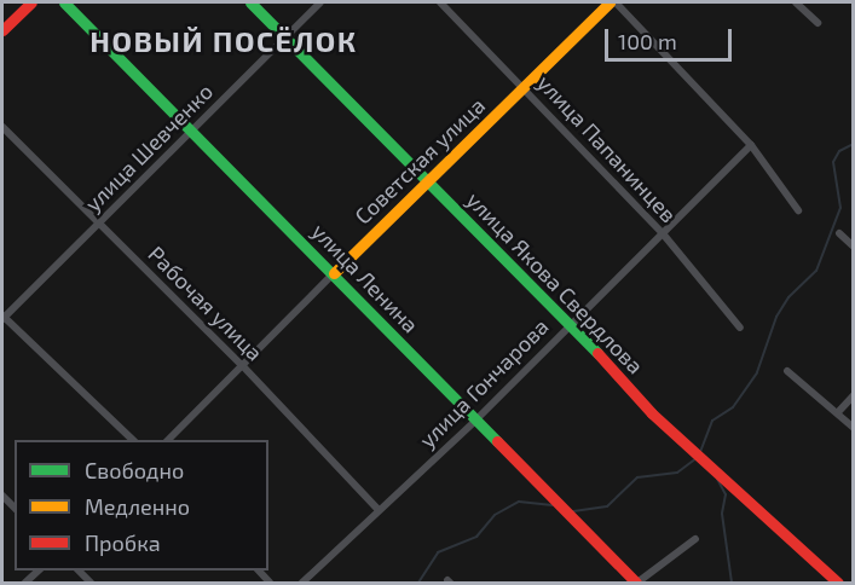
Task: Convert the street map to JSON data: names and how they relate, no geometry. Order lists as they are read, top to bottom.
{
  "streets": {
    "street": [
      "улица Шевченко",
      "улица Папанинцев",
      "Советская улица",
      "улица Ленина",
      "улица Якова Свердлова",
      "Рабочая улица",
      "улица Гончарова"
    ]
  },
  "crossings": [
    ["улица Шевченко", "улица Ленина"],
    ["улица Шевченко", "улица Якова Свердлова"],
    ["улица Шевченко", "Рабочая улица"],
    ["улица Папанинцев", "Советская улица"],
    ["улица Папанинцев", "улица Гончарова"],
    ["Советская улица", "улица Ленина"],
    ["Советская улица", "улица Якова Свердлова"],
    ["Советская улица", "Рабочая улица"],
    ["улица Ленина", "улица Гончарова"],
    ["улица Якова Свердлова", "улица Гончарова"],
    ["Рабочая улица", "улица Гончарова"]
  ],
  "districts": ["НОВЫЙ ПОСЁЛОК"],
  "legend": ["Свободно", "Медленно", "Пробка"],
  "scale_bar": "100 m"
}
